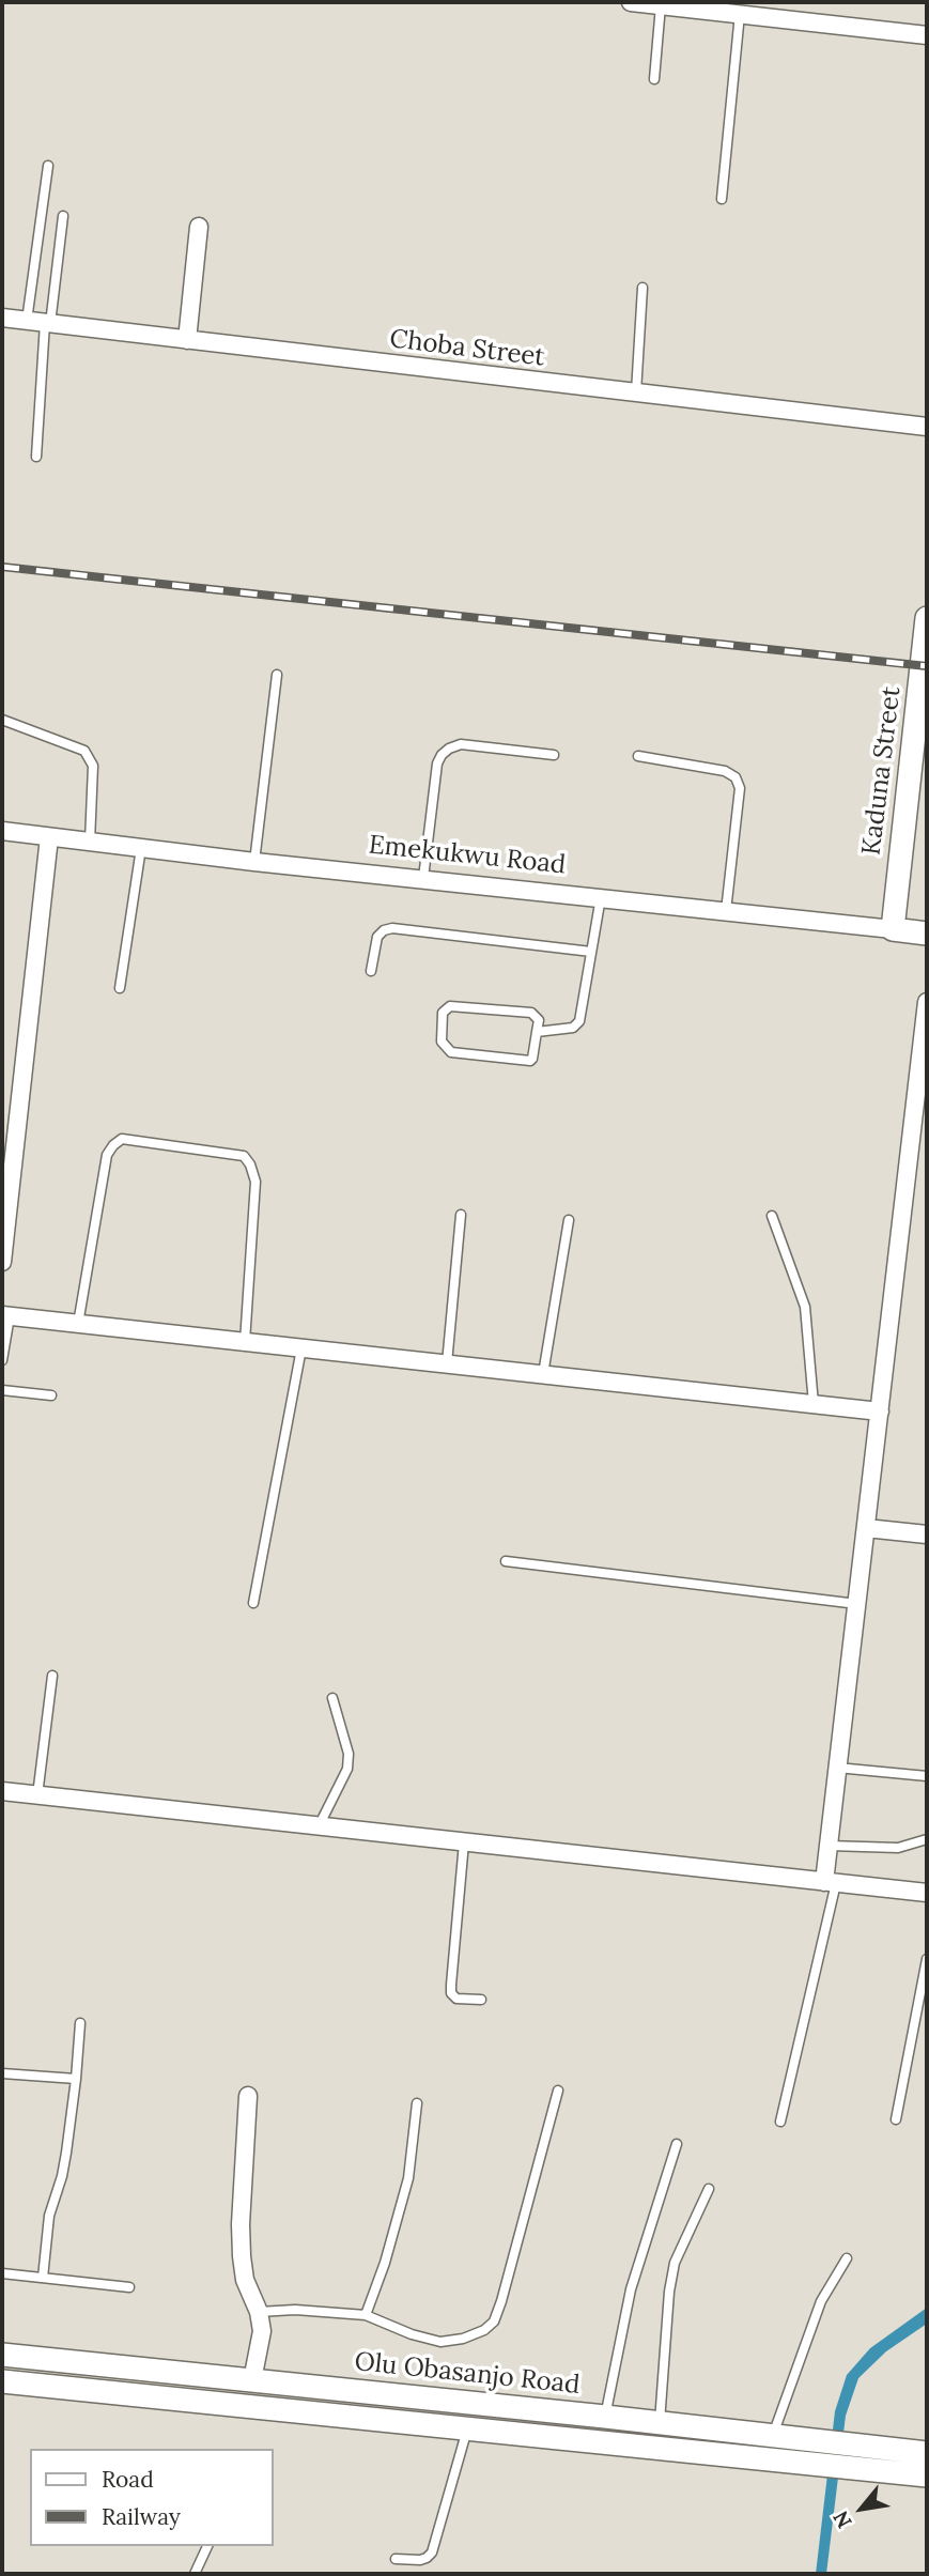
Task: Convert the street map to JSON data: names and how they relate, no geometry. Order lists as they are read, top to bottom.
{
  "streets": {
    "main road": ["Kaduna Street", "Emekukwu Road", "Olu Obasanjo Road"],
    "street": ["Choba Street"]
  },
  "crossings": [
    ["Kaduna Street", "Emekukwu Road"]
  ],
  "legend": ["Road", "Railway"],
  "north": "bottom left"
}
